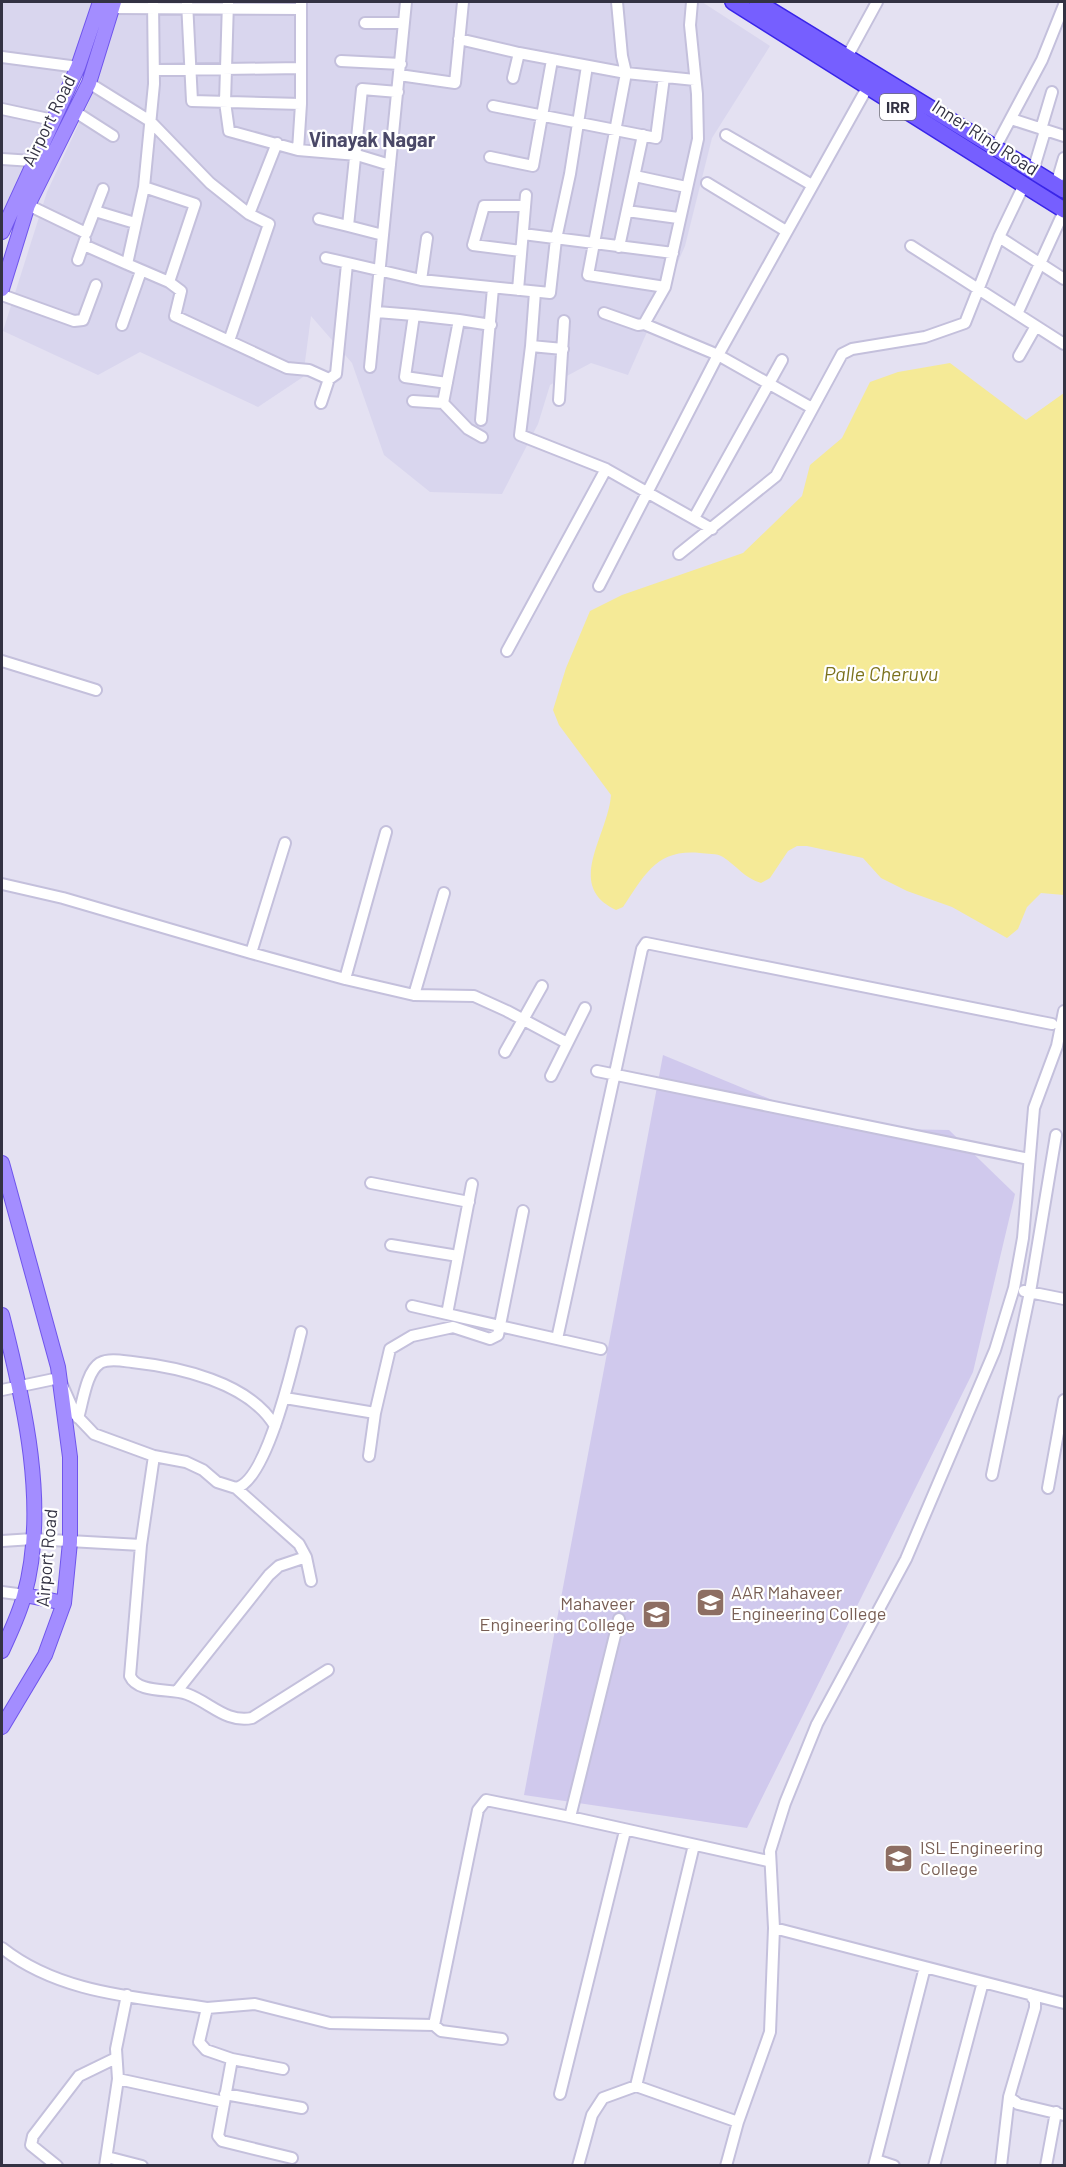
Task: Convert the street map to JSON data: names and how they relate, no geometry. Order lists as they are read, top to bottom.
{
  "streets": {
    "highway": ["IRR", "Inner Ring Road"],
    "main road": ["Airport Road"]
  },
  "districts": ["Vinayak Nagar"],
  "water": ["Palle Cheruvu"],
  "places": {
    "school or university": ["AAR Mahaveer Engineering College", "Mahaveer Engineering College", "ISL Engineering College"]
  }
}
